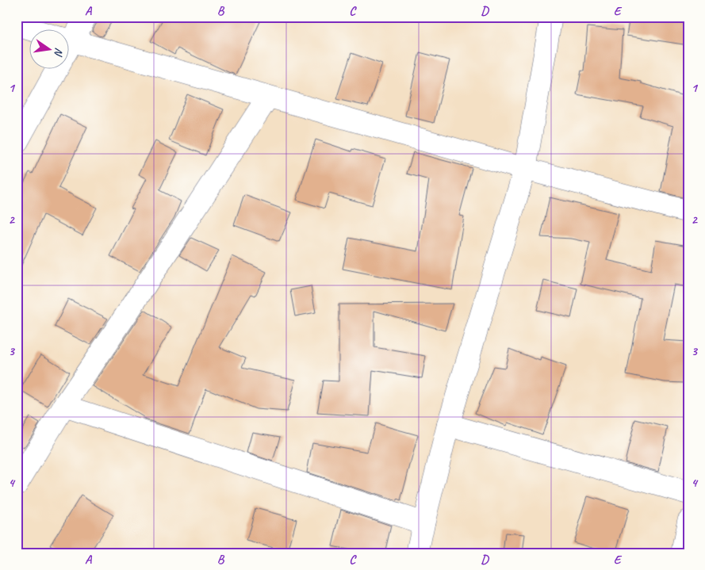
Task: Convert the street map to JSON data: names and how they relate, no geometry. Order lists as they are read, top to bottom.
{
  "north": "right",
  "grid": {
    "columns": [
      "A",
      "B",
      "C",
      "D",
      "E"
    ],
    "rows": [
      "1",
      "2",
      "3",
      "4"
    ]
  }
}
